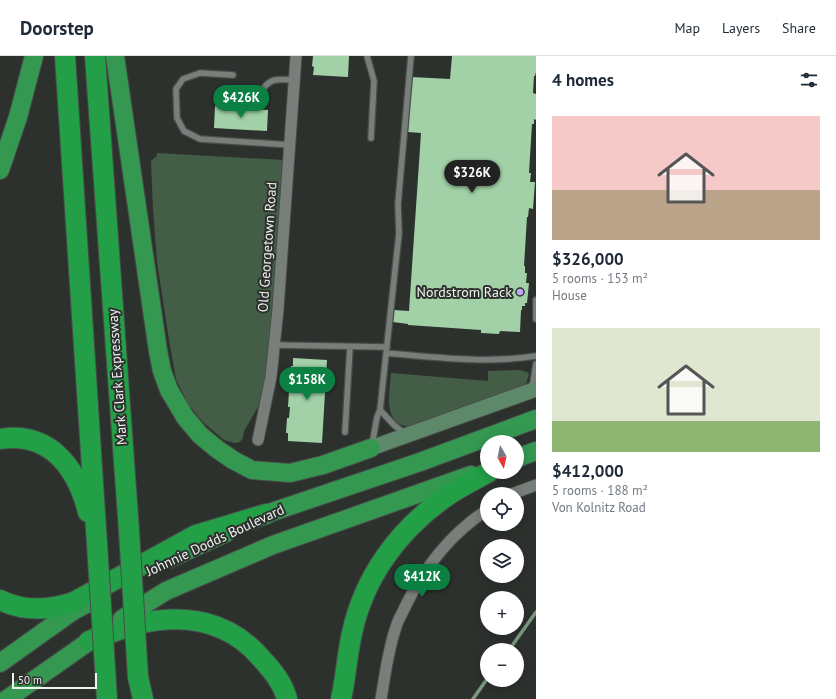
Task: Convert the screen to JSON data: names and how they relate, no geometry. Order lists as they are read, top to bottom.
{
  "streets": {
    "highway": ["Mark Clark Expressway", "Johnnie Dodds Boulevard"],
    "street": ["Old Georgetown Road"]
  },
  "places": ["Nordstrom Rack"],
  "scale_bar": "50 m",
  "north": "bottom",
  "page": {
    "header": "Doorstep",
    "nav": ["Map", "Layers", "Share"],
    "heading": "4 homes",
    "price": [
      "$426K",
      "$326K",
      "$158K",
      "$412K"
    ],
    "list": [
      {
        "name": "$326,000",
        "note": "5 rooms · 153 m² · House"
      },
      {
        "name": "$412,000",
        "note": "5 rooms · 188 m² · Von Kolnitz Road"
      }
    ],
    "map_buttons": ["+", "−"],
    "scale": "50 m"
  }
}
